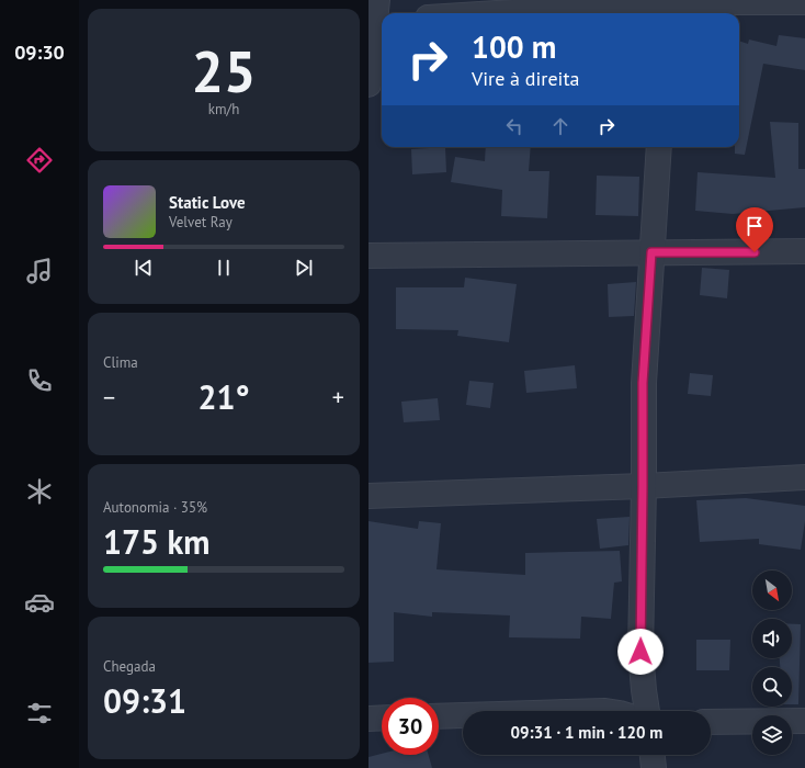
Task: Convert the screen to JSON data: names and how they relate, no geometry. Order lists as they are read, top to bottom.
{
  "north": "bottom right",
  "page": {
    "tabs": "09:30",
    "tile": [
      ["25", "km/h"],
      "Clima",
      ["Autonomia · 35%", "175 km"],
      ["Chegada", "09:31"]
    ],
    "turn": ["100 m", "Vire à direita"],
    "song": ["Static Love", "Velvet Ray"],
    "heat": ["−", "21°", "+"],
    "limit": "30",
    "trip": "09:31 · 1 min · 120 m"
  }
}
